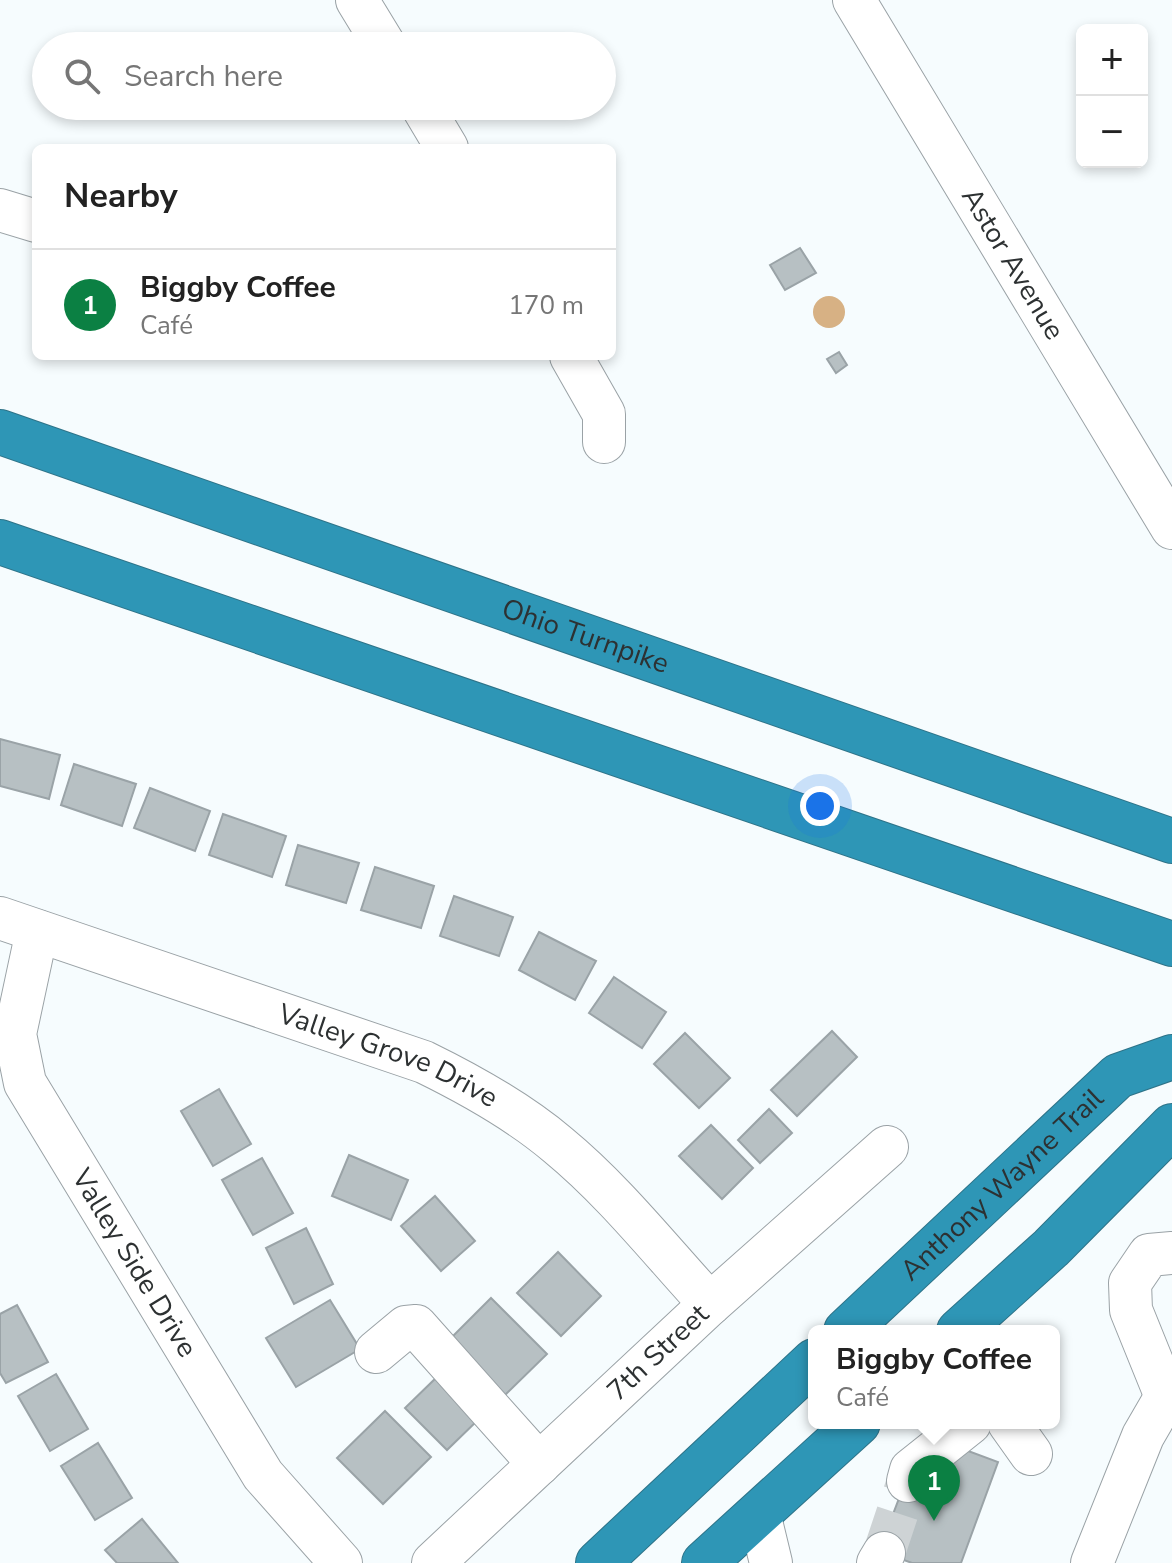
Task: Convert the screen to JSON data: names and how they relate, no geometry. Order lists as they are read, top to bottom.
{
  "streets": {
    "highway": ["Ohio Turnpike", "Anthony Wayne Trail"],
    "street": [
      "Astor Avenue",
      "Valley Grove Drive",
      "Valley Side Drive",
      "7th Street"
    ]
  },
  "crossings": [
    ["Valley Grove Drive", "Valley Side Drive"],
    ["Valley Grove Drive", "7th Street"]
  ],
  "page": {
    "map_buttons": ["+", "−"],
    "search": "Search here",
    "heading": "Nearby",
    "list": [
      {
        "mark": "1",
        "name": "Biggby Coffee",
        "note": "Café",
        "value": "170 m"
      }
    ],
    "popup": ["Biggby Coffee", "Café"],
    "pins": "1"
  }
}
